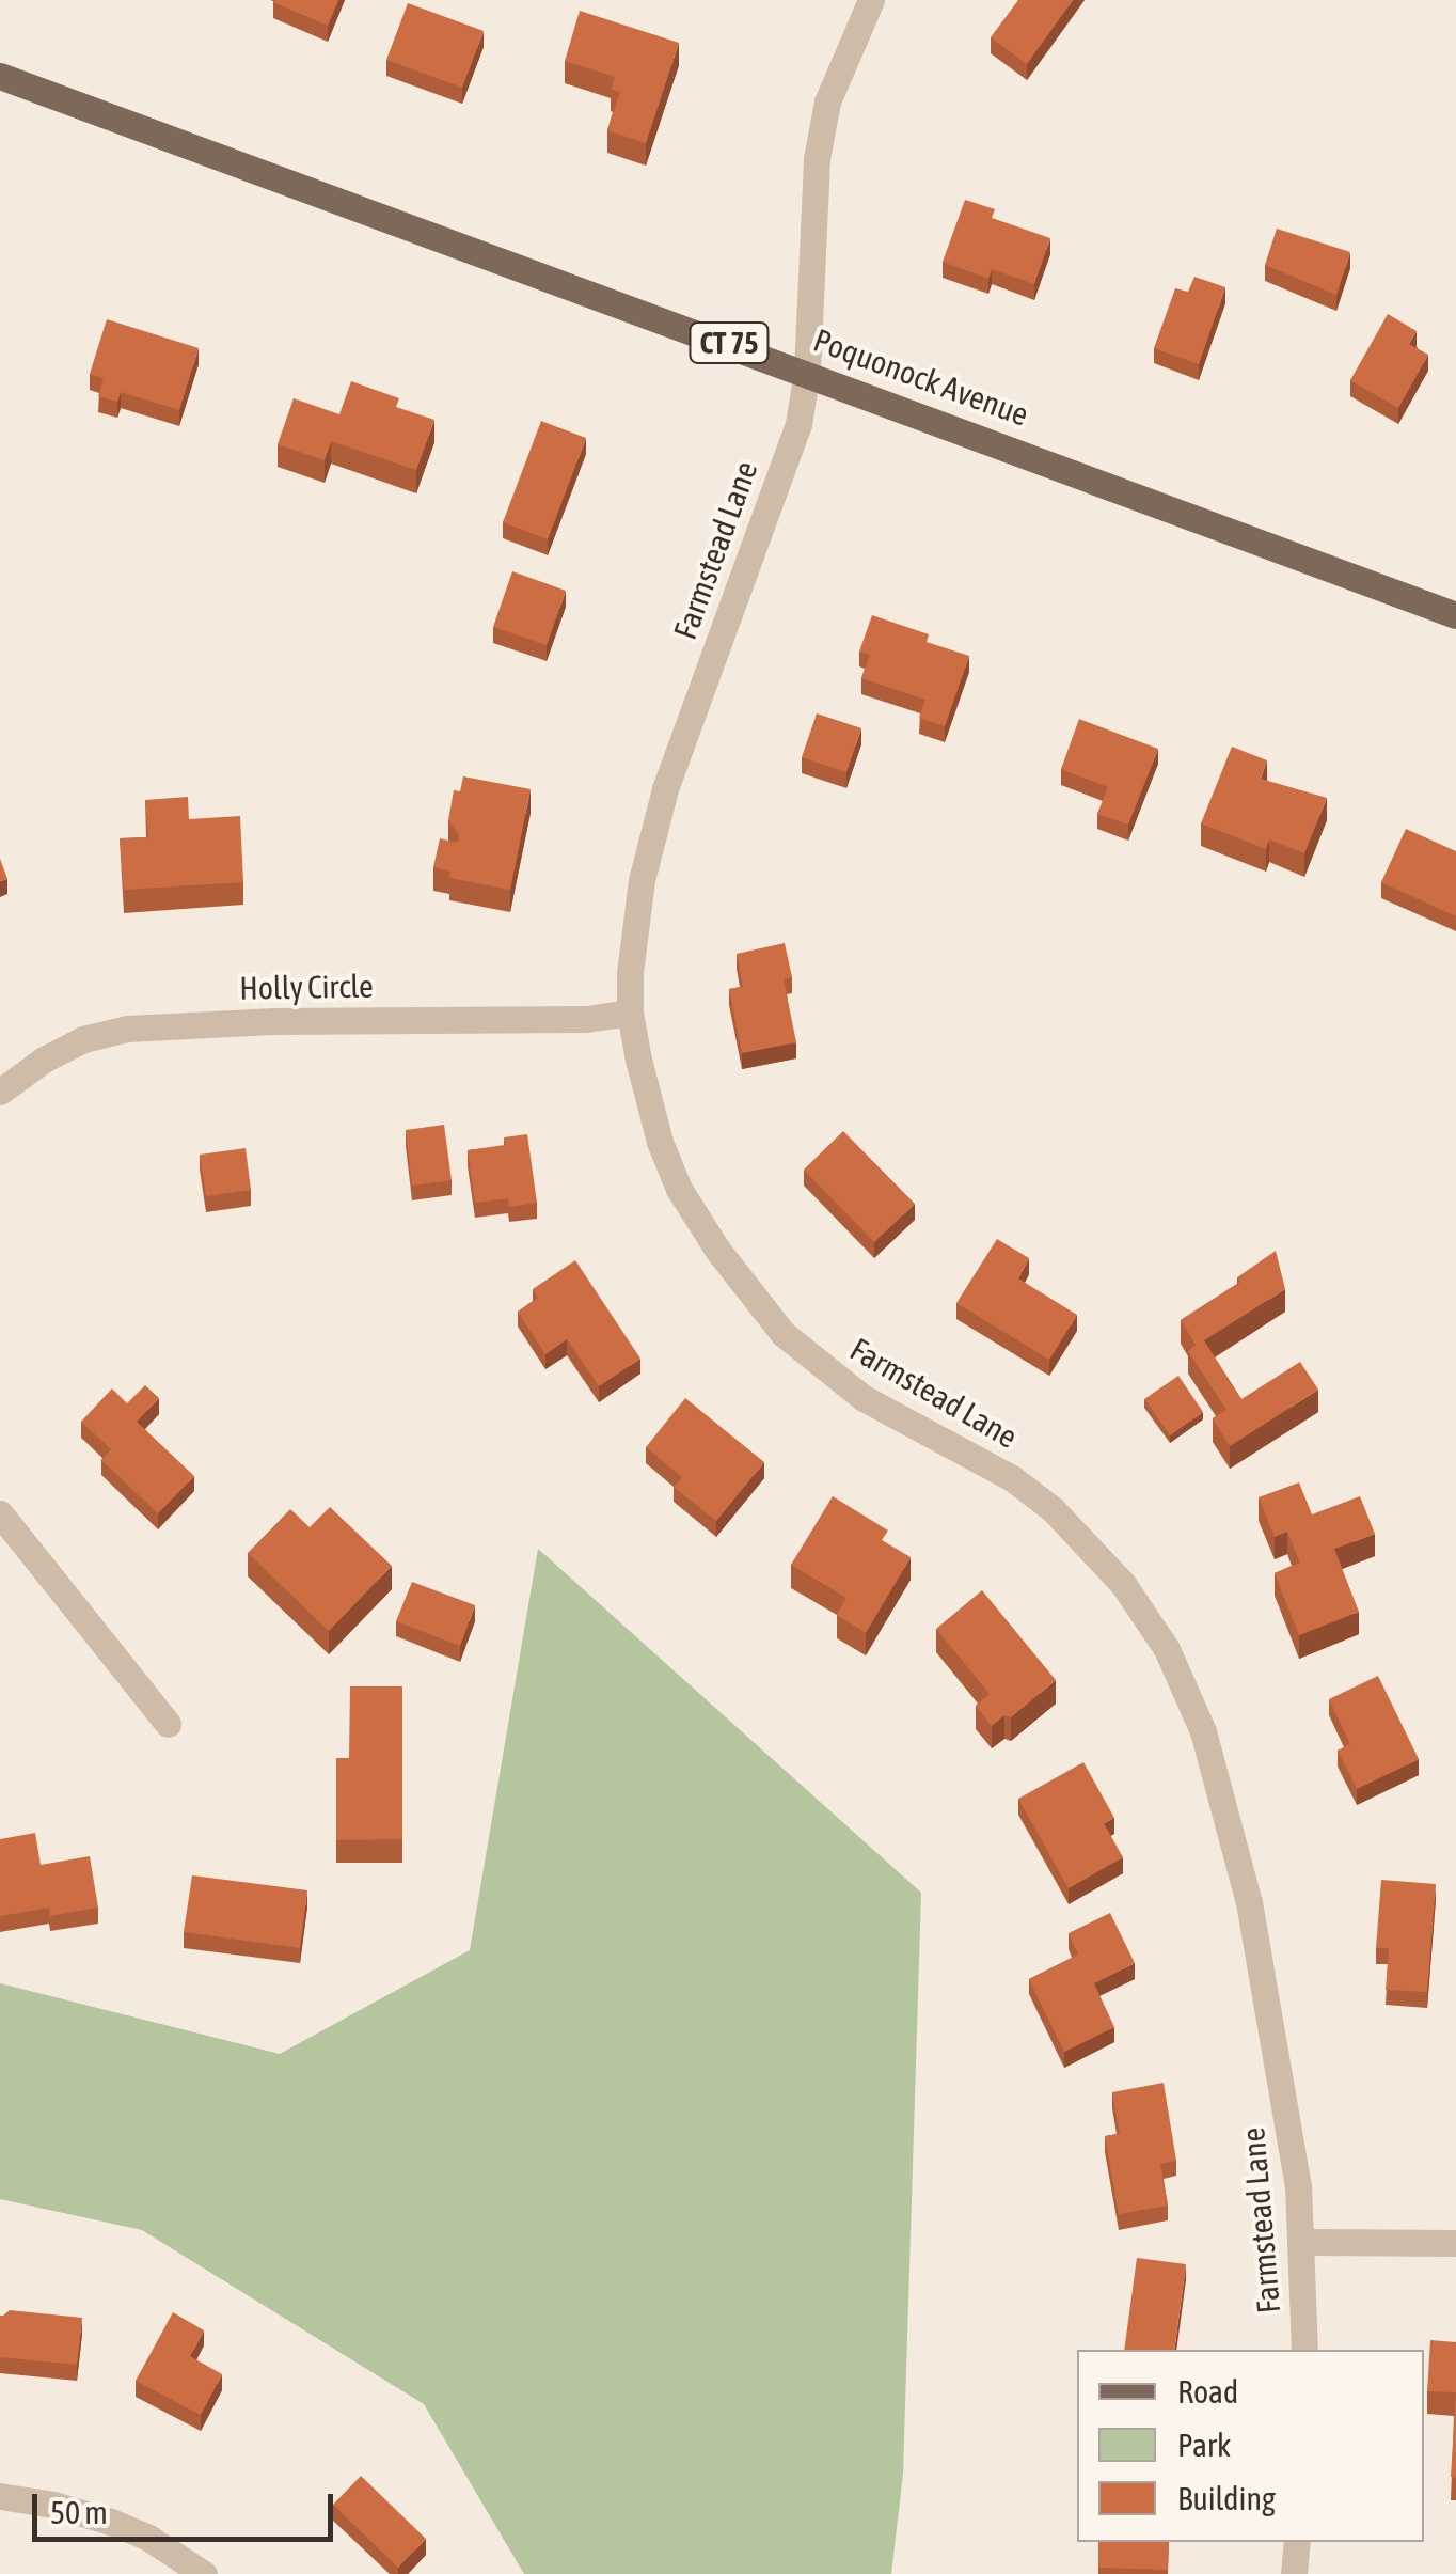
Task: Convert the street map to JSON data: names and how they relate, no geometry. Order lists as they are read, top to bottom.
{
  "streets": {
    "main road": ["CT 75", "Poquonock Avenue"],
    "street": ["Farmstead Lane", "Holly Circle"]
  },
  "crossings": [
    ["Poquonock Avenue", "Farmstead Lane"],
    ["Farmstead Lane", "Holly Circle"]
  ],
  "legend": ["Road", "Park", "Building"],
  "scale_bar": "50 m"
}
